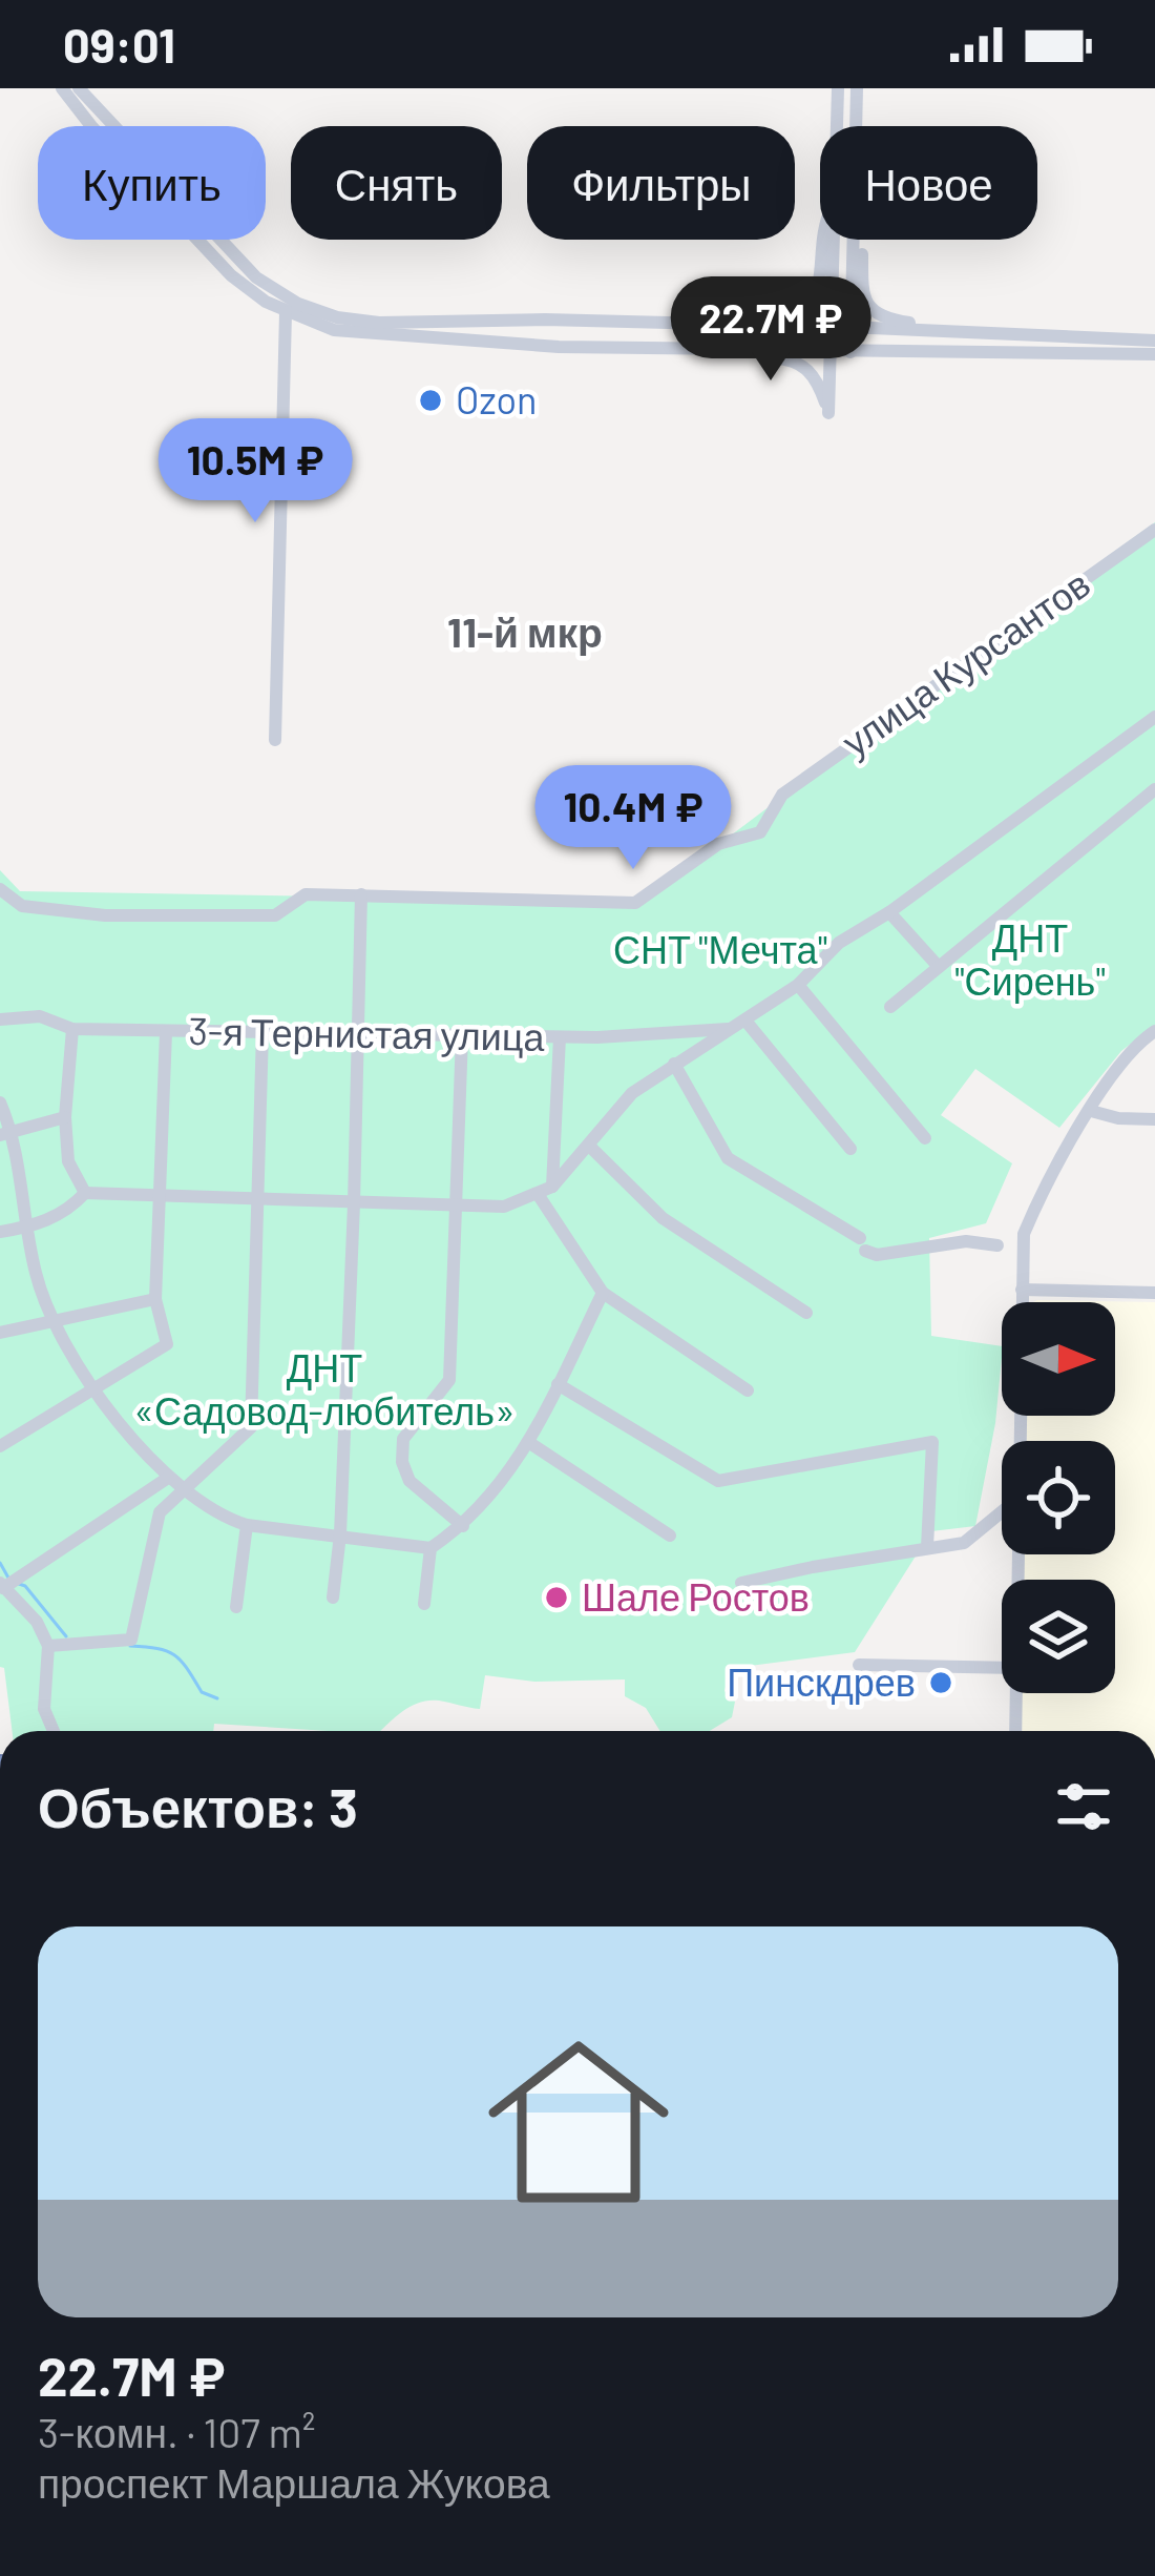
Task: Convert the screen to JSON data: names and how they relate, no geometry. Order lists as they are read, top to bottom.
{
  "streets": {
    "street": ["улица Курсантов", "3-я Тернистая улица"]
  },
  "districts": ["11-й мкр"],
  "parks": ["ДНТ \"Сирень\"", "СНТ \"Мечта\"", "ДНТ «Садовод-любитель»"],
  "places": ["Ozon", "Шале Ростов", "Пинскдрев"],
  "north": "right",
  "page": {
    "status": "09:01",
    "chip": [
      "Купить",
      "Снять",
      "Фильтры",
      "Новое"
    ],
    "price": ["22.7M ₽", "10.5M ₽", "10.4M ₽"],
    "heading": "Объектов: 3",
    "list": [
      {
        "name": "22.7M ₽",
        "note": "3-комн. · 107 m² · проспект Маршала Жукова"
      }
    ]
  }
}
